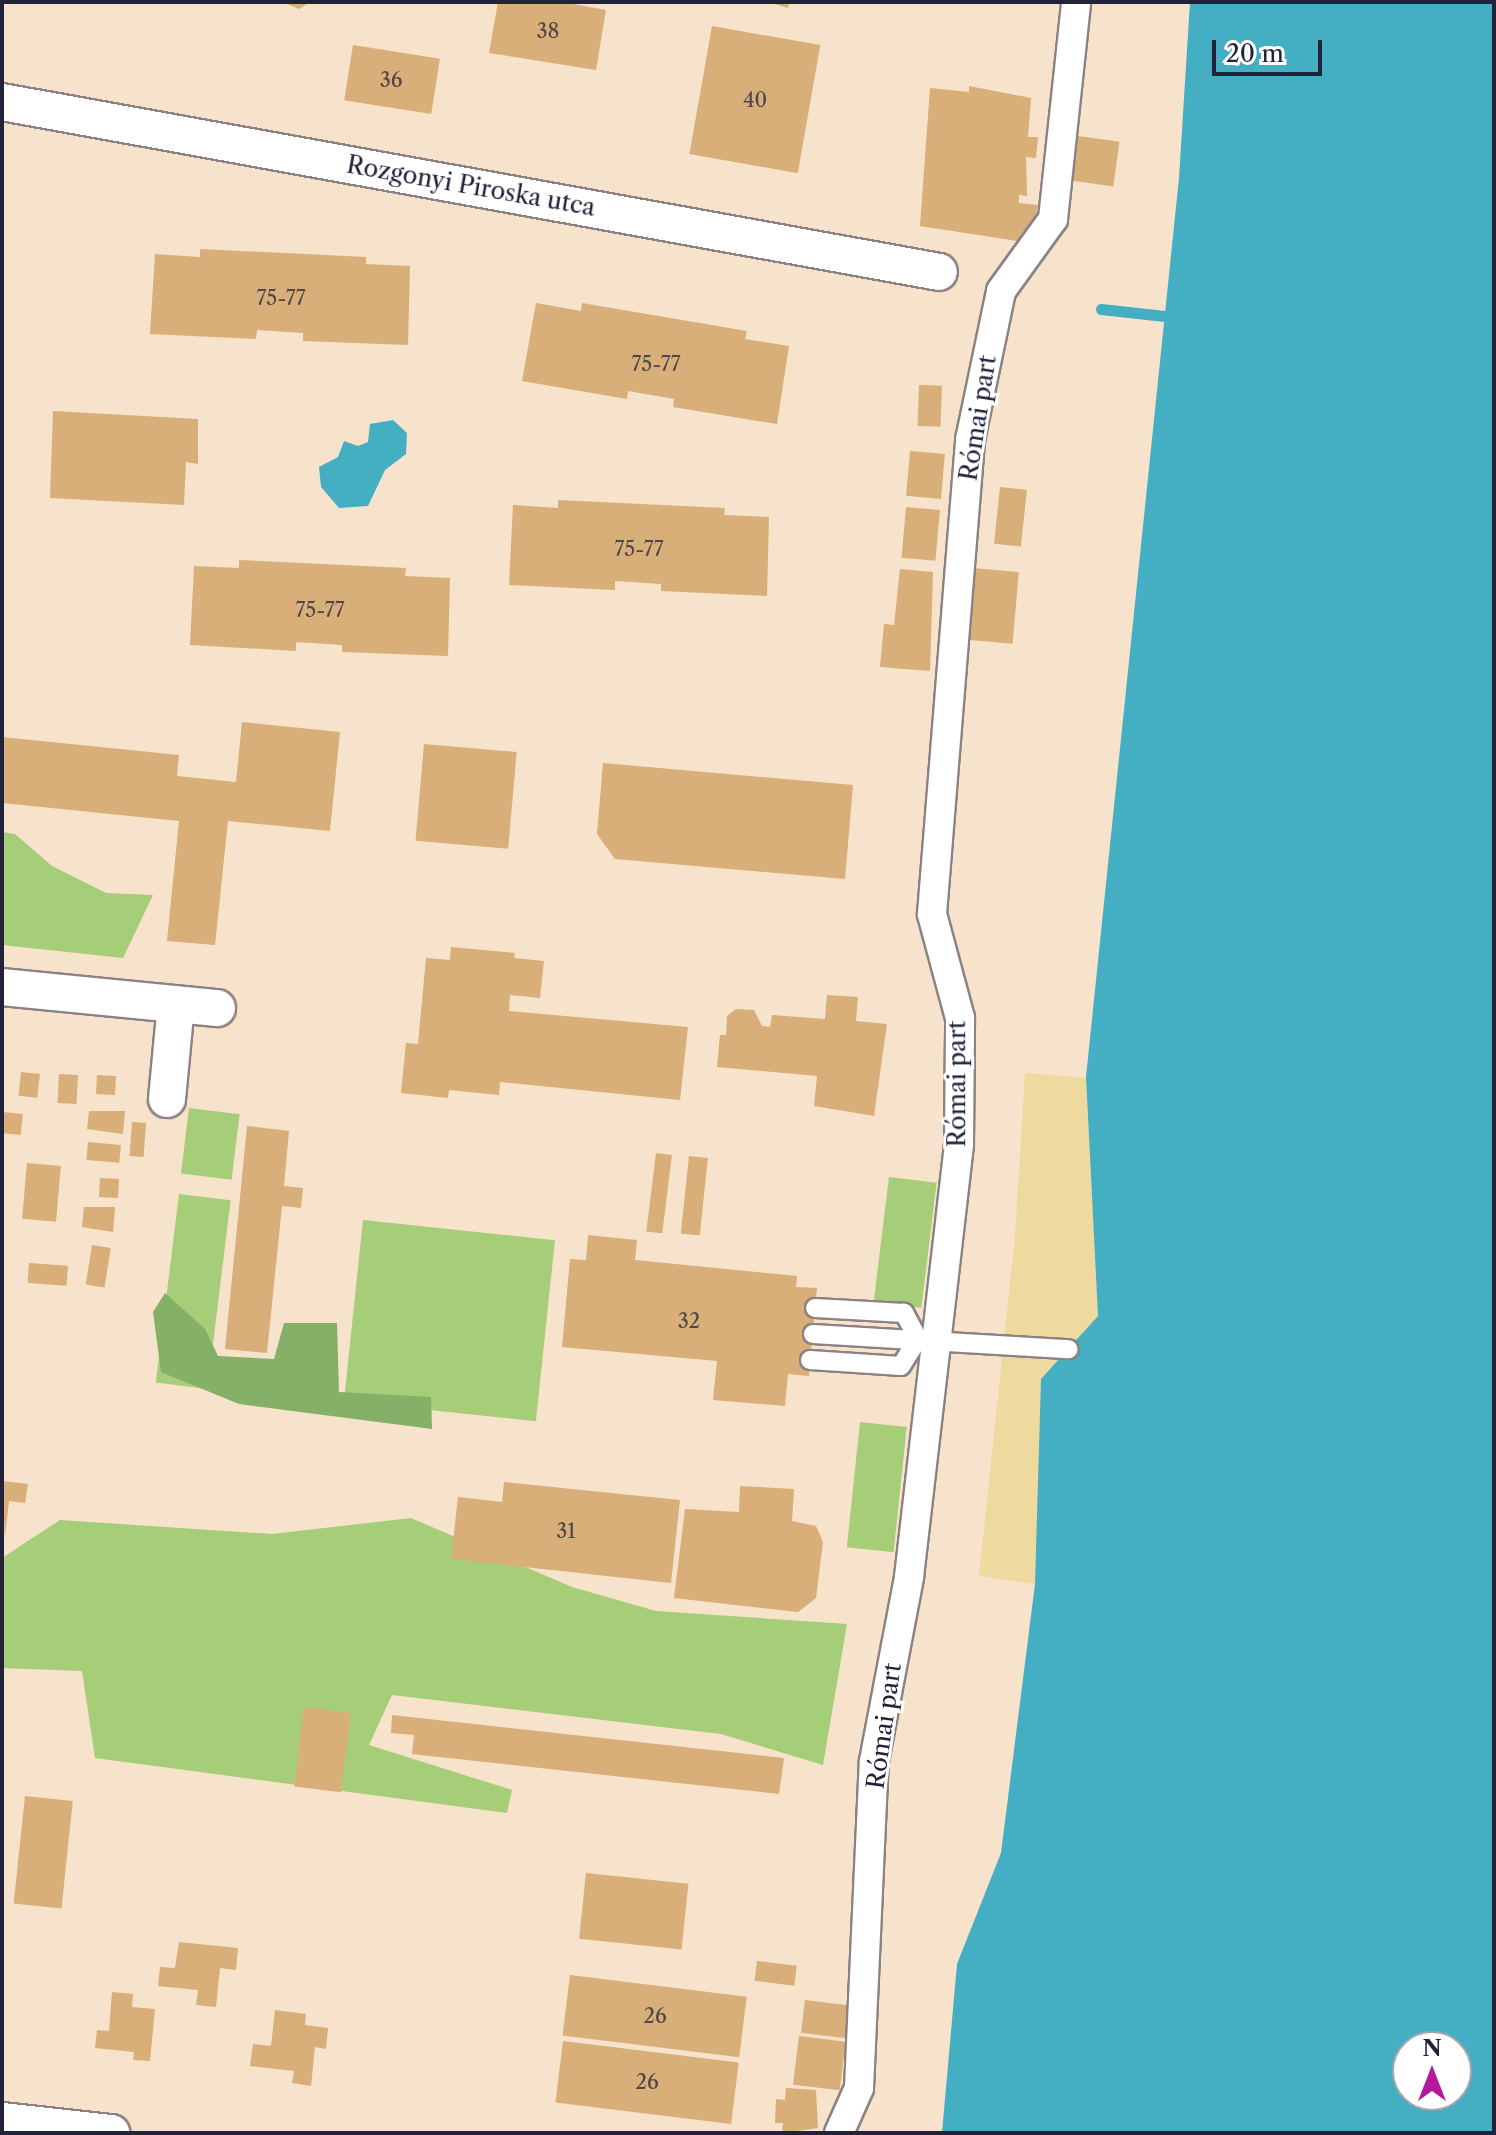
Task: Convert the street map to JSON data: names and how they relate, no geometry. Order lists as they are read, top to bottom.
{
  "streets": {
    "street": ["Rozgonyi Piroska utca", "Római part"]
  },
  "house_numbers": [
    "38",
    "36",
    "40",
    "75-77",
    "75-77",
    "75-77",
    "75-77",
    "32",
    "31",
    "26",
    "26"
  ],
  "scale_bar": "20 m",
  "north": "top"
}
